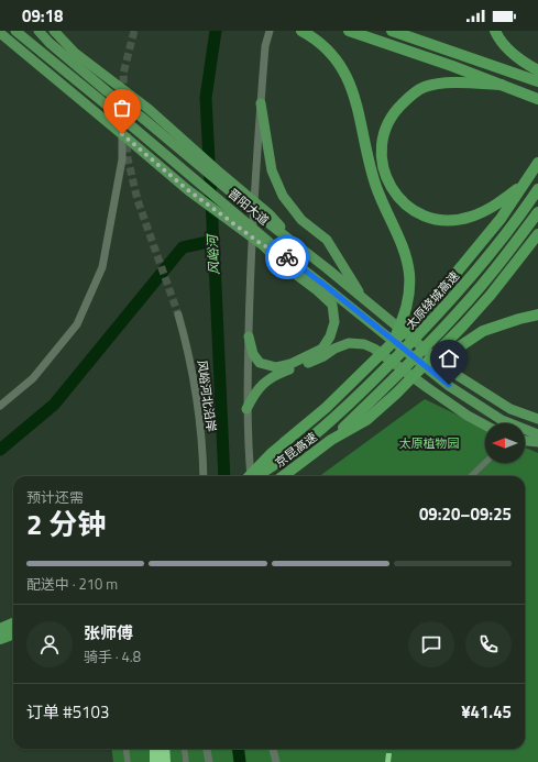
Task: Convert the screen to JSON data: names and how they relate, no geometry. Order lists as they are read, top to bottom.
{
  "streets": {
    "highway": ["晋阳大道", "太原绕城高速", "京昆高速"],
    "street": ["风峪河北沿岸"]
  },
  "water": ["风峪河"],
  "parks": ["太原植物园"],
  "north": "left",
  "page": {
    "status": "09:18",
    "heading": ["2 分钟", "预计还需", "09:20–09:25"],
    "panel": [
      "张师傅",
      "骑手 · 4.8",
      "订单 #5103",
      "¥41.45"
    ],
    "bar": "配送中 · 210 m"
  }
}
